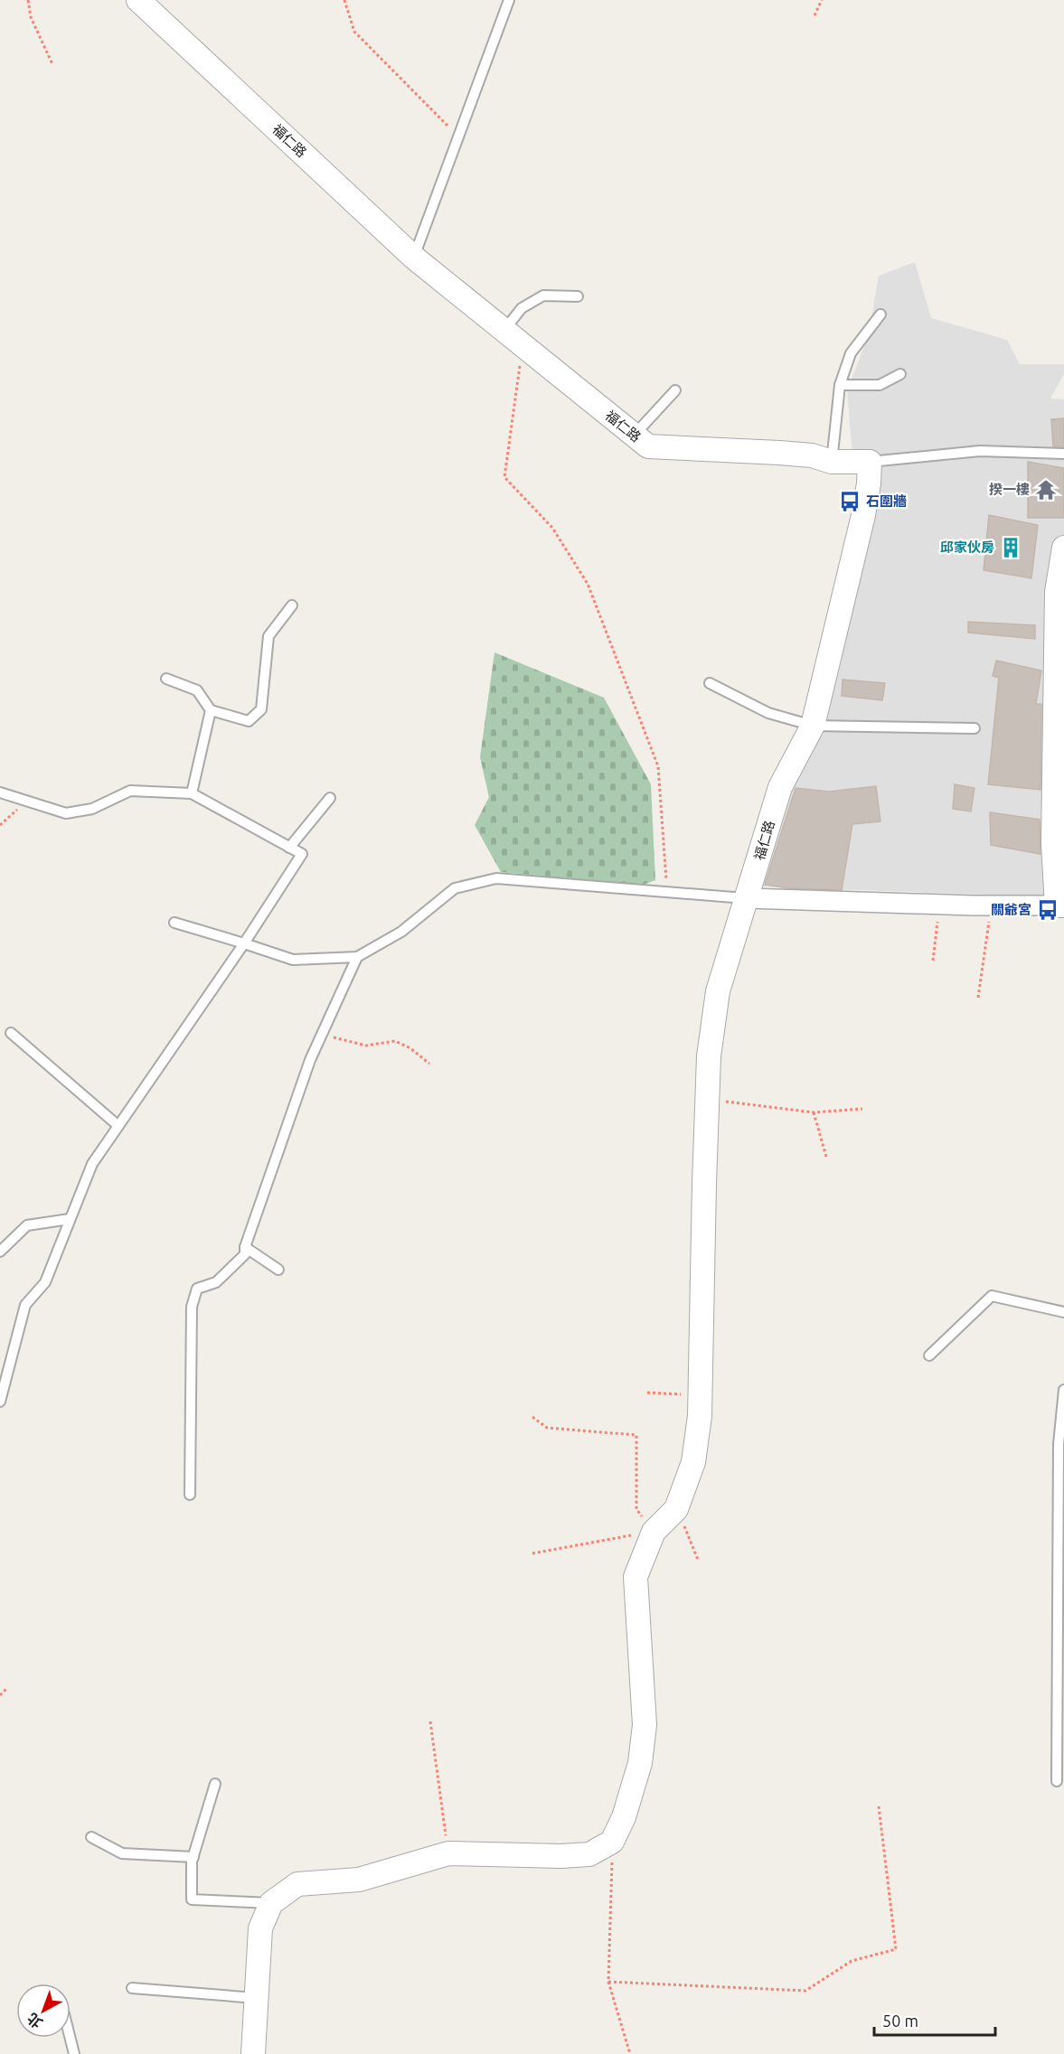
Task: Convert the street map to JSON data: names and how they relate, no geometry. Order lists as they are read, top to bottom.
{
  "streets": {
    "street": ["福仁路"]
  },
  "places": {
    "temple": ["揆一樓"],
    "bus stop": ["石圍牆", "關爺宮"],
    "building": ["邱家伙房"]
  },
  "scale_bar": "50 m",
  "north": "bottom left"
}
